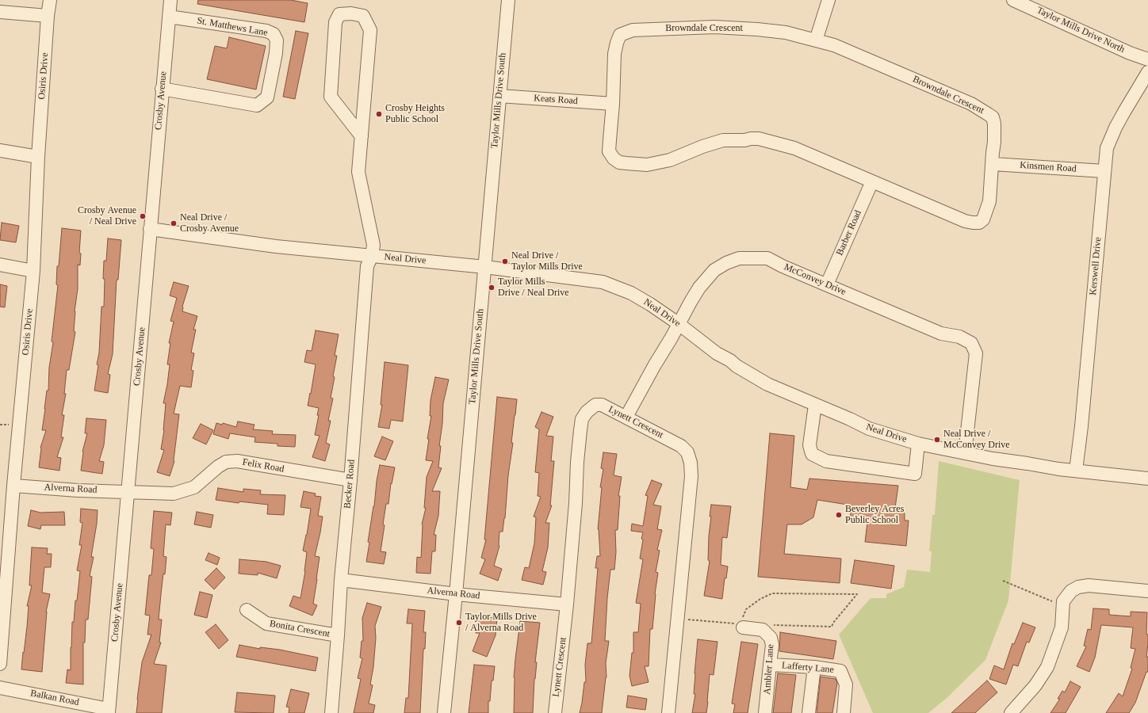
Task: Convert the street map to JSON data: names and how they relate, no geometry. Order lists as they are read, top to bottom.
{
  "streets": {
    "street": [
      "St. Matthews Lane",
      "Browndale Crescent",
      "Taylor Mills Drive North",
      "Osiris Drive",
      "Keats Road",
      "Crosby Avenue",
      "Taylor Mills Drive South",
      "Kinsmen Road",
      "Barber Road",
      "Neal Drive",
      "Kerswell Drive",
      "McConvey Drive",
      "Lynett Crescent",
      "Felix Road",
      "Becker Road",
      "Alverna Road",
      "Bonita Crescent",
      "Lafferty Lane",
      "Ambler Lane",
      "Balkan Road"
    ]
  },
  "crossings": [
    ["St. Matthews Lane", "Crosby Avenue"],
    ["Browndale Crescent", "Keats Road"],
    ["Browndale Crescent", "Kinsmen Road"],
    ["Browndale Crescent", "Barber Road"],
    ["Osiris Drive", "Alverna Road"],
    ["Keats Road", "Taylor Mills Drive South"],
    ["Crosby Avenue", "Neal Drive"],
    ["Crosby Avenue", "Felix Road"],
    ["Crosby Avenue", "Alverna Road"],
    ["Crosby Avenue", "Balkan Road"],
    ["Taylor Mills Drive South", "Neal Drive"],
    ["Taylor Mills Drive South", "Alverna Road"],
    ["Kinsmen Road", "Kerswell Drive"],
    ["Barber Road", "McConvey Drive"],
    ["Neal Drive", "Kerswell Drive"],
    ["Neal Drive", "McConvey Drive"],
    ["Neal Drive", "Becker Road"],
    ["McConvey Drive", "Lynett Crescent"],
    ["Lynett Crescent", "Alverna Road"],
    ["Felix Road", "Becker Road"],
    ["Felix Road", "Alverna Road"],
    ["Becker Road", "Alverna Road"],
    ["Becker Road", "Bonita Crescent"],
    ["Lafferty Lane", "Ambler Lane"]
  ],
  "places": [
    "Crosby Heights Public School",
    "Crosby Avenue / Neal Drive",
    "Neal Drive / Crosby Avenue",
    "Neal Drive / Taylor Mills Drive",
    "Taylor Mills Drive / Neal Drive",
    "Neal Drive / McConvey Drive",
    "Beverley Acres Public School",
    "Taylor Mills Drive / Alverna Road"
  ]
}
